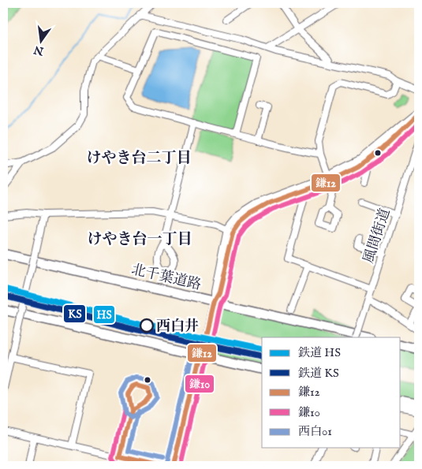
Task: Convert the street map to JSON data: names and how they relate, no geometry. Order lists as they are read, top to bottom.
{
  "streets": {
    "highway": ["北千葉道路"],
    "street": ["風間街道"]
  },
  "districts": ["けやき台二丁目", "けやき台一丁目"],
  "places": ["西白井"],
  "lines": [
    "transit line 鎌12",
    "transit line 鎌10",
    "rail line HS",
    "rail line KS",
    "transit line 西白01"
  ],
  "legend": [
    "鉄道 HS",
    "鉄道 KS",
    "鎌12",
    "鎌10",
    "西白01"
  ],
  "north": "bottom"
}
